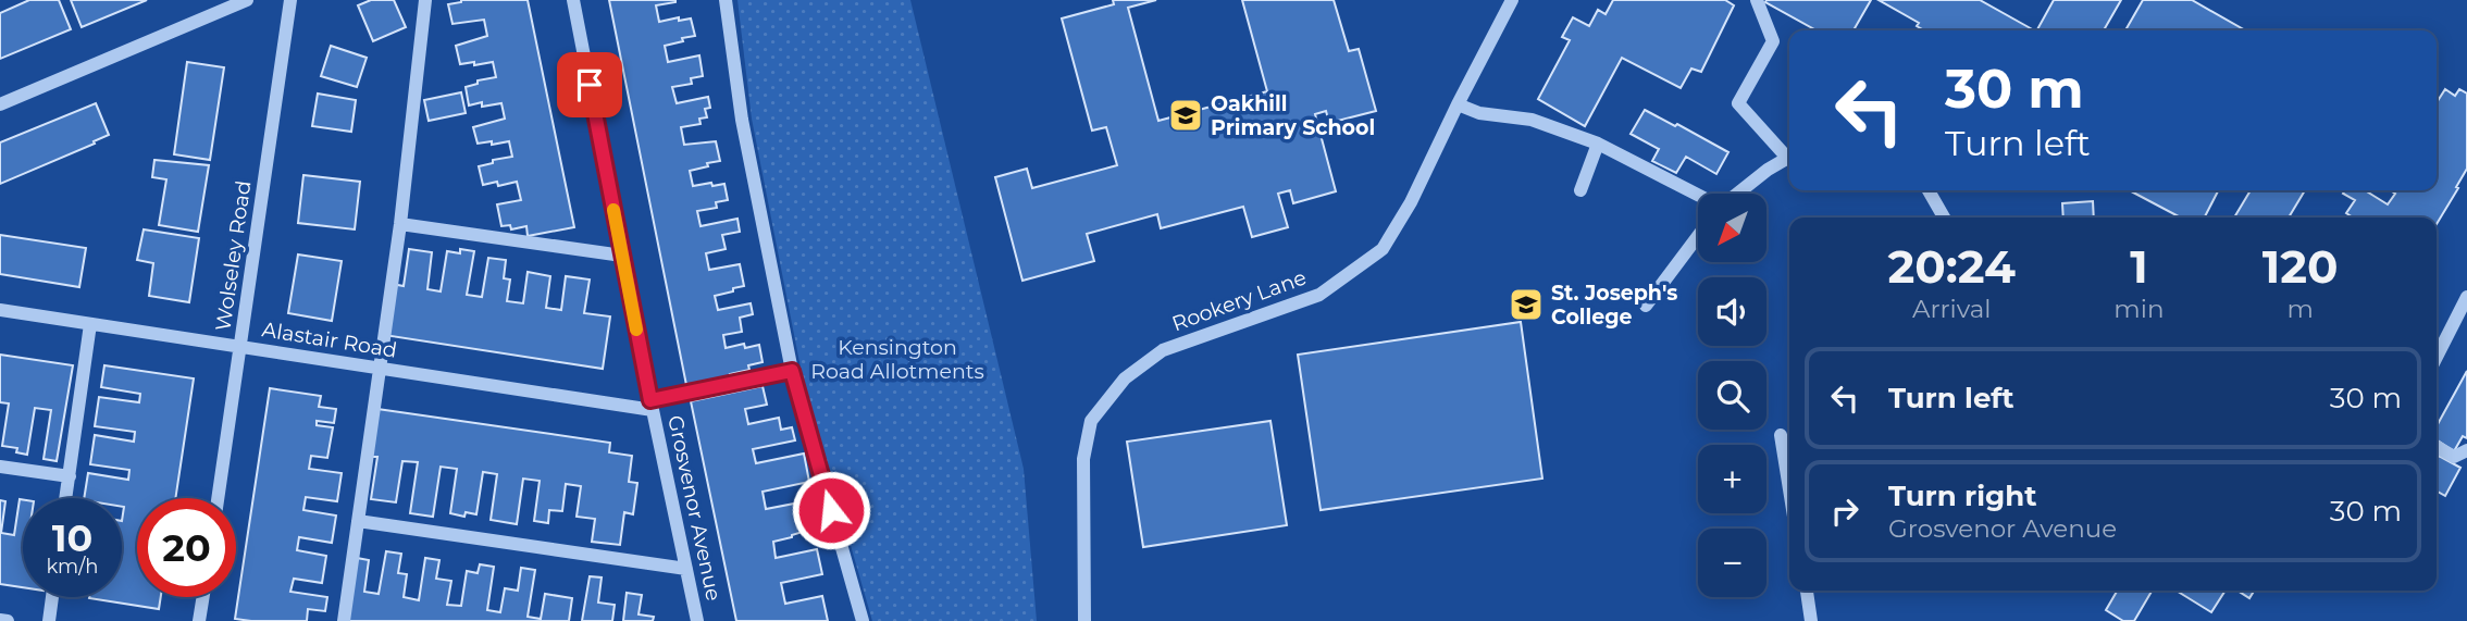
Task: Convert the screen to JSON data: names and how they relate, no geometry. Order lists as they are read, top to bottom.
{
  "streets": {
    "street": [
      "Wolseley Road",
      "Rookery Lane",
      "Alastair Road",
      "Grosvenor Avenue"
    ]
  },
  "crossings": [
    ["Wolseley Road", "Alastair Road"],
    ["Alastair Road", "Grosvenor Avenue"]
  ],
  "parks": ["Kensington Road Allotments"],
  "places": {
    "school or university": ["Oakhill Primary School", "St. Joseph's College"]
  },
  "north": "bottom left",
  "page": {
    "turn": ["30 m", "Turn left"],
    "map_buttons": ["+", "−"],
    "eta": [
      "20:24",
      "Arrival",
      "1",
      "min",
      "120",
      "m"
    ],
    "list": [
      {
        "name": "Turn left",
        "value": "30 m"
      },
      {
        "name": "Turn right",
        "note": "Grosvenor Avenue",
        "value": "30 m"
      }
    ],
    "speed": "10 km/h",
    "limit": "20"
  }
}
